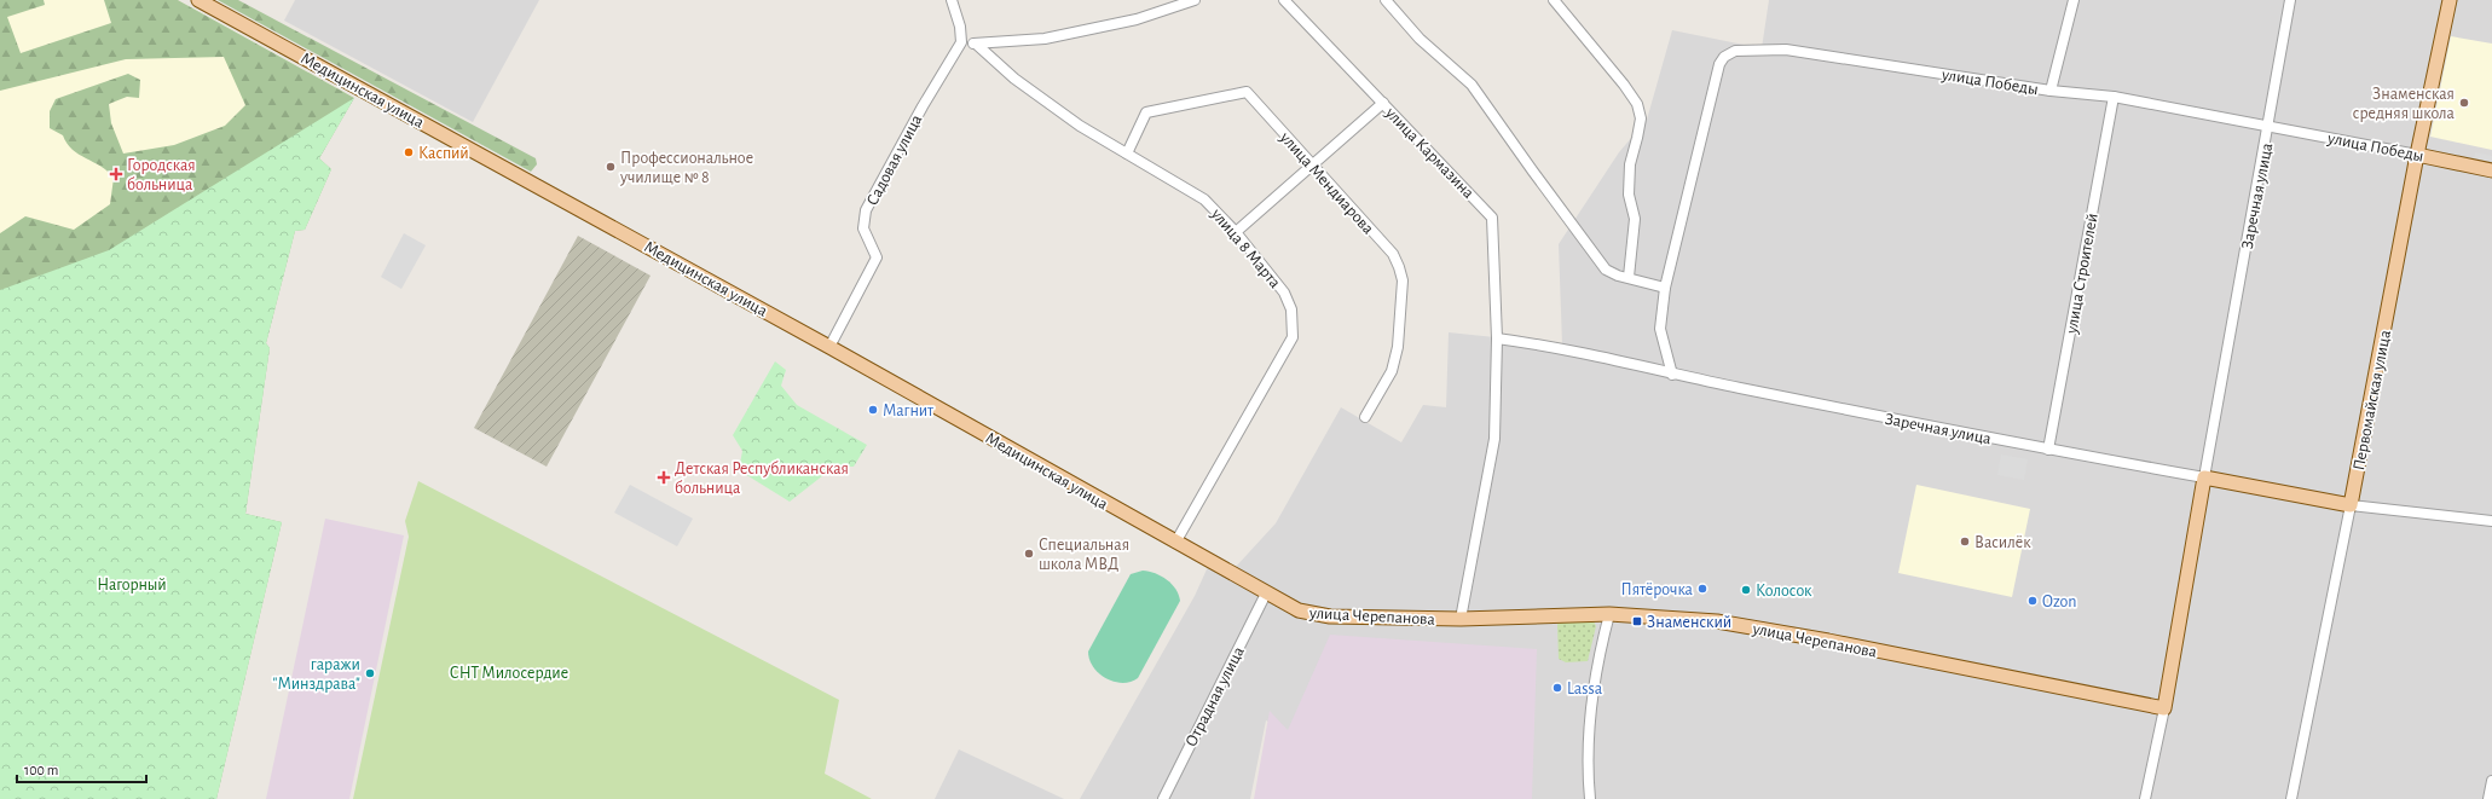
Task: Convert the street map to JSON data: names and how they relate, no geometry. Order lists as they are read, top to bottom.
{
  "streets": {
    "main road": [
      "улица Победы",
      "Медицинская улица",
      "Заречная улица",
      "Первомайская улица",
      "улица Черепанова"
    ],
    "street": [
      "улица Кармазина",
      "Садовая улица",
      "улица Мендиарова",
      "улица 8 Марта",
      "улица Строителей",
      "Отрадная улица"
    ]
  },
  "crossings": [
    ["улица Победы", "Заречная улица"],
    ["улица Победы", "улица Строителей"],
    ["улица Победы", "Первомайская улица"],
    ["Медицинская улица", "Садовая улица"],
    ["Медицинская улица", "улица 8 Марта"],
    ["Медицинская улица", "улица Черепанова"],
    ["улица Кармазина", "Заречная улица"],
    ["улица Кармазина", "улица Черепанова"],
    ["улица Мендиарова", "улица 8 Марта"],
    ["Заречная улица", "улица Строителей"],
    ["Заречная улица", "Первомайская улица"],
    ["Заречная улица", "улица Черепанова"],
    ["улица Черепанова", "Отрадная улица"]
  ],
  "parks": ["Нагорный", "СНТ Милосердие"],
  "places": {
    "other": [
      "Знаменская средняя школа",
      "Каспий",
      "Профессиональное училище № 8",
      "Магнит",
      "Василёк",
      "Специальная школа МВД",
      "Пятёрочка",
      "Колосок",
      "Ozon",
      "гаражи \"Минздрава\"",
      "Lassa"
    ],
    "health": ["Городская больница", "Детская Республиканская больница"],
    "transit": ["Знаменский"]
  },
  "scale_bar": "100 m"
}
